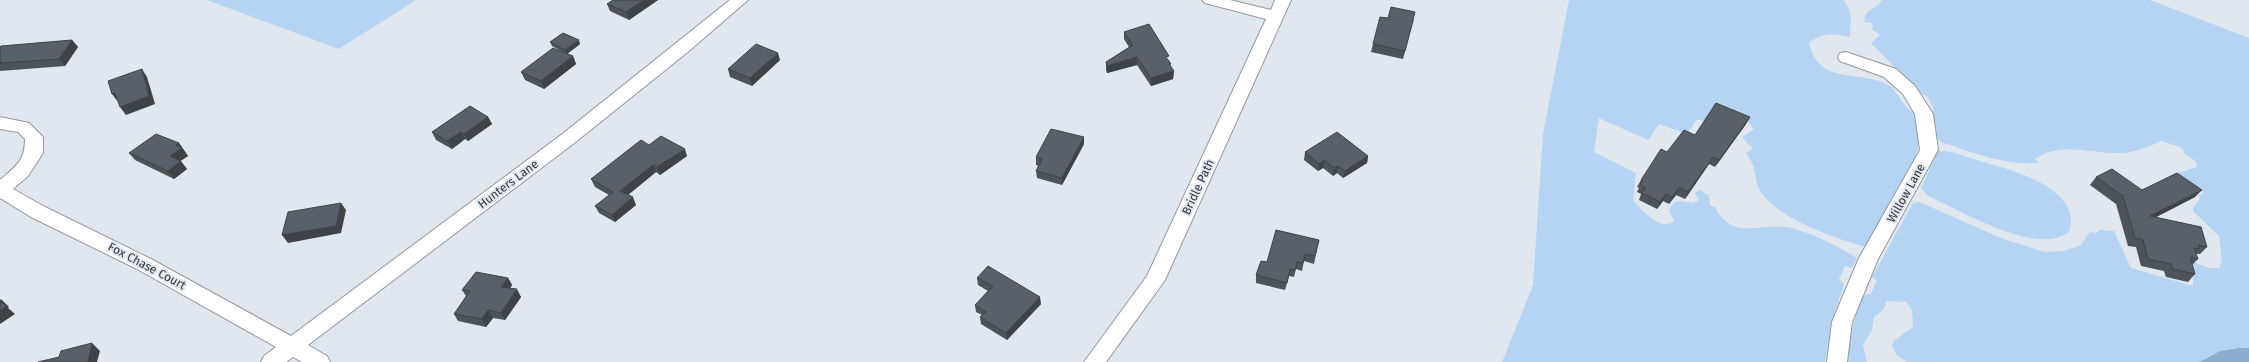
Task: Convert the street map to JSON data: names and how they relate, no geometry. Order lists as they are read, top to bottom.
{
  "streets": {
    "street": [
      "Hunters Lane",
      "Bridle Path",
      "Willow Lane",
      "Fox Chase Court"
    ]
  },
  "crossings": [
    ["Hunters Lane", "Fox Chase Court"]
  ]
}
